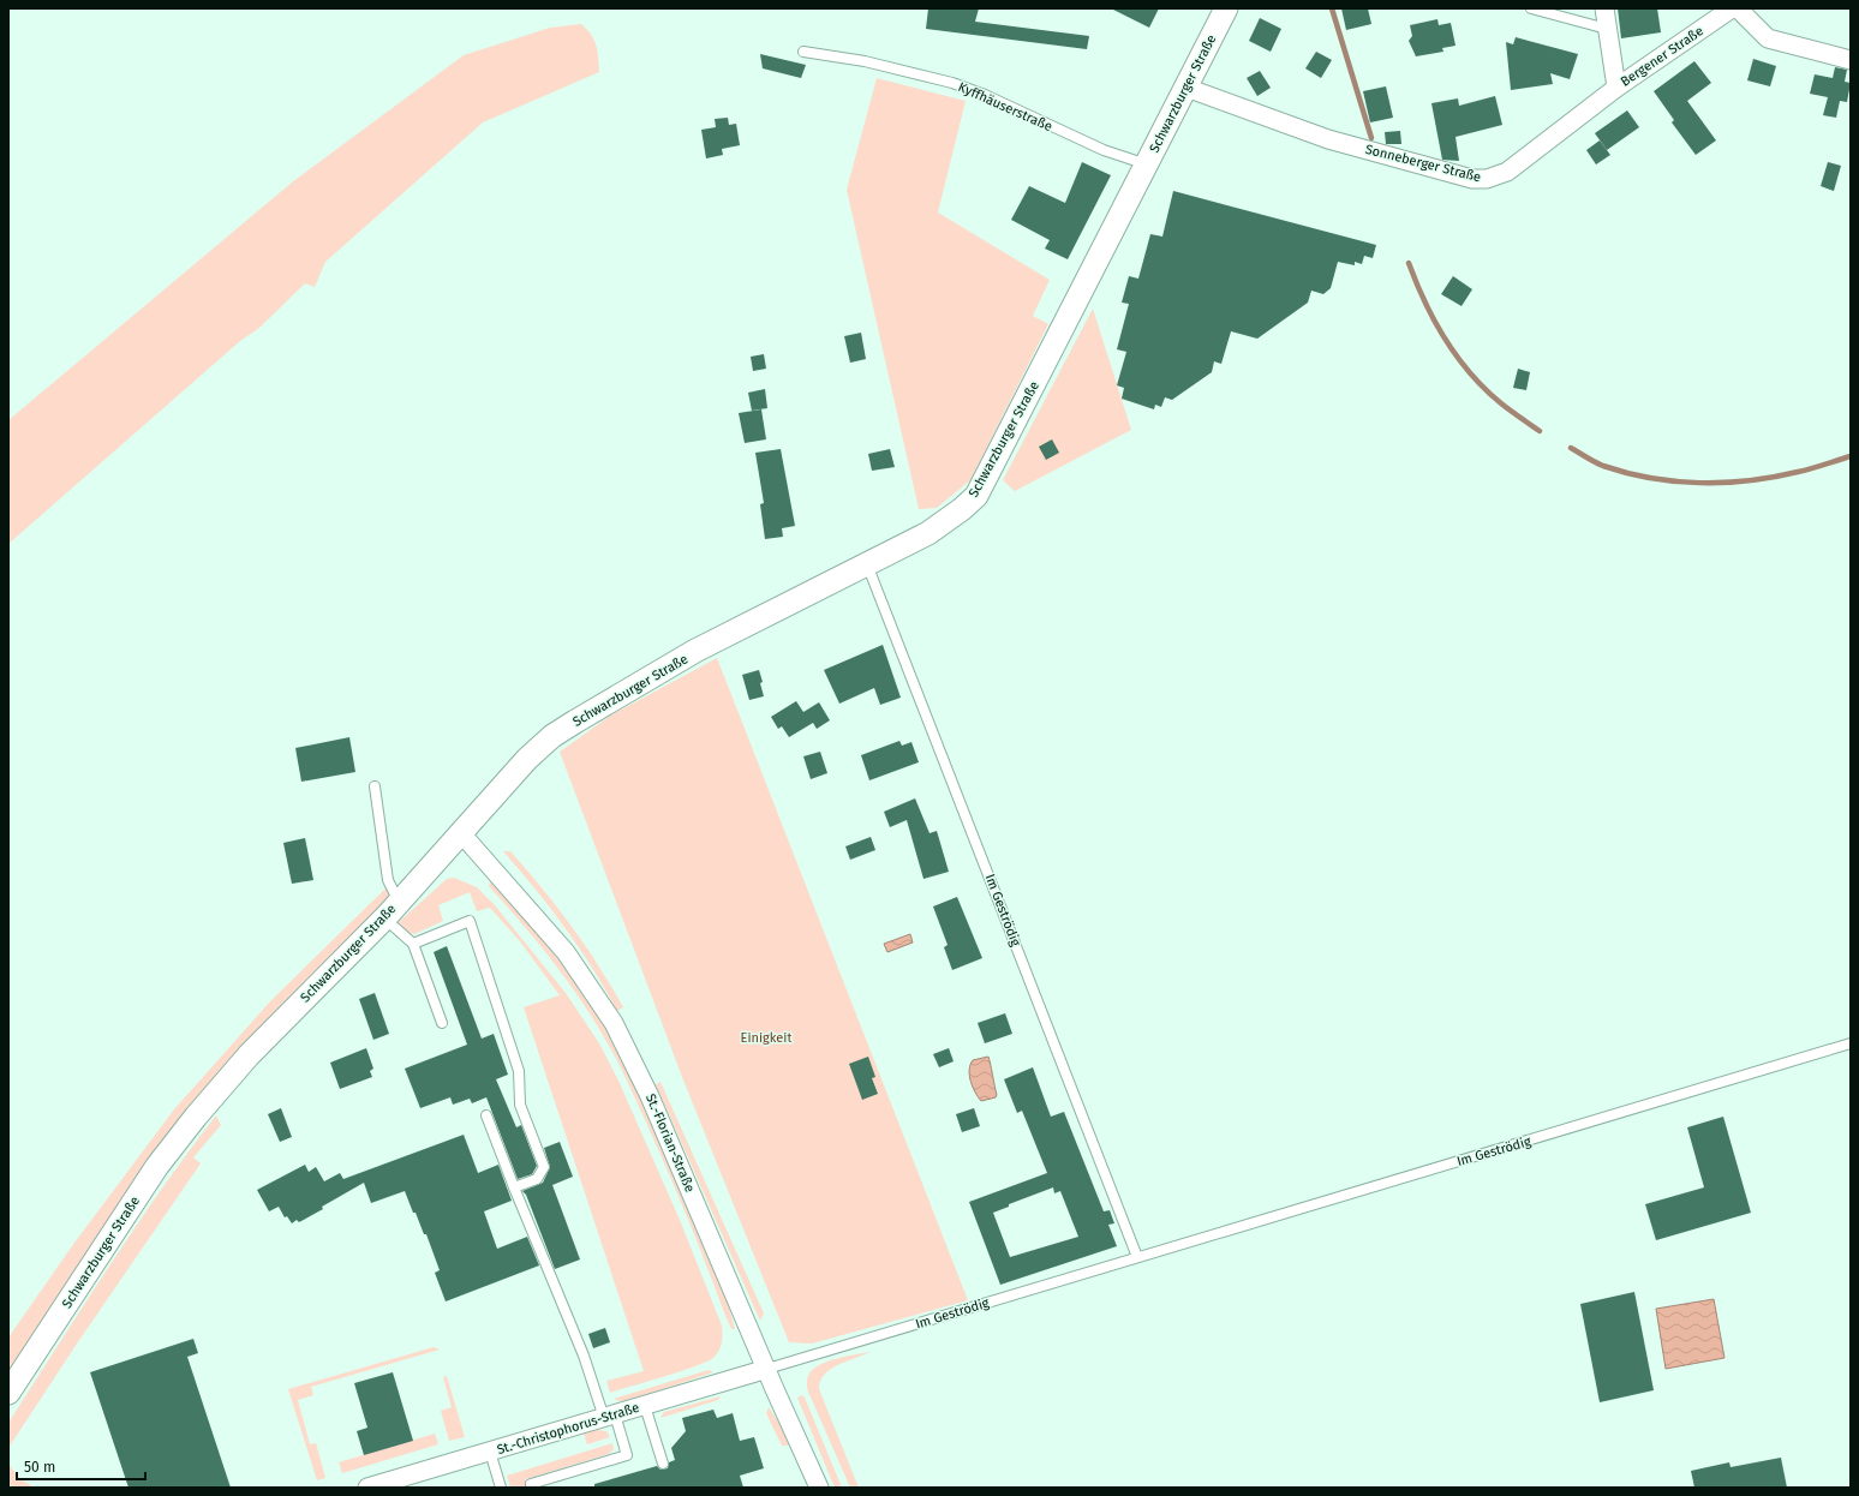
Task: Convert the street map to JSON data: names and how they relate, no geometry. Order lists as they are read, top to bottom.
{
  "streets": {
    "street": [
      "Bergener Straße",
      "Schwarzburger Straße",
      "Sonneberger Straße",
      "St.-Florian-Straße",
      "St.-Christophorus-Straße"
    ],
    "lane": ["Kyffhäuserstraße", "Im Geströdig"]
  },
  "crossings": [
    ["Bergener Straße", "Sonneberger Straße"],
    ["Schwarzburger Straße", "Kyffhäuserstraße"],
    ["Schwarzburger Straße", "Sonneberger Straße"],
    ["Schwarzburger Straße", "Im Geströdig"],
    ["Schwarzburger Straße", "St.-Florian-Straße"],
    ["Im Geströdig", "St.-Florian-Straße"],
    ["Im Geströdig", "St.-Christophorus-Straße"],
    ["St.-Florian-Straße", "St.-Christophorus-Straße"]
  ],
  "parks": ["Einigkeit"],
  "scale_bar": "50 m"
}
